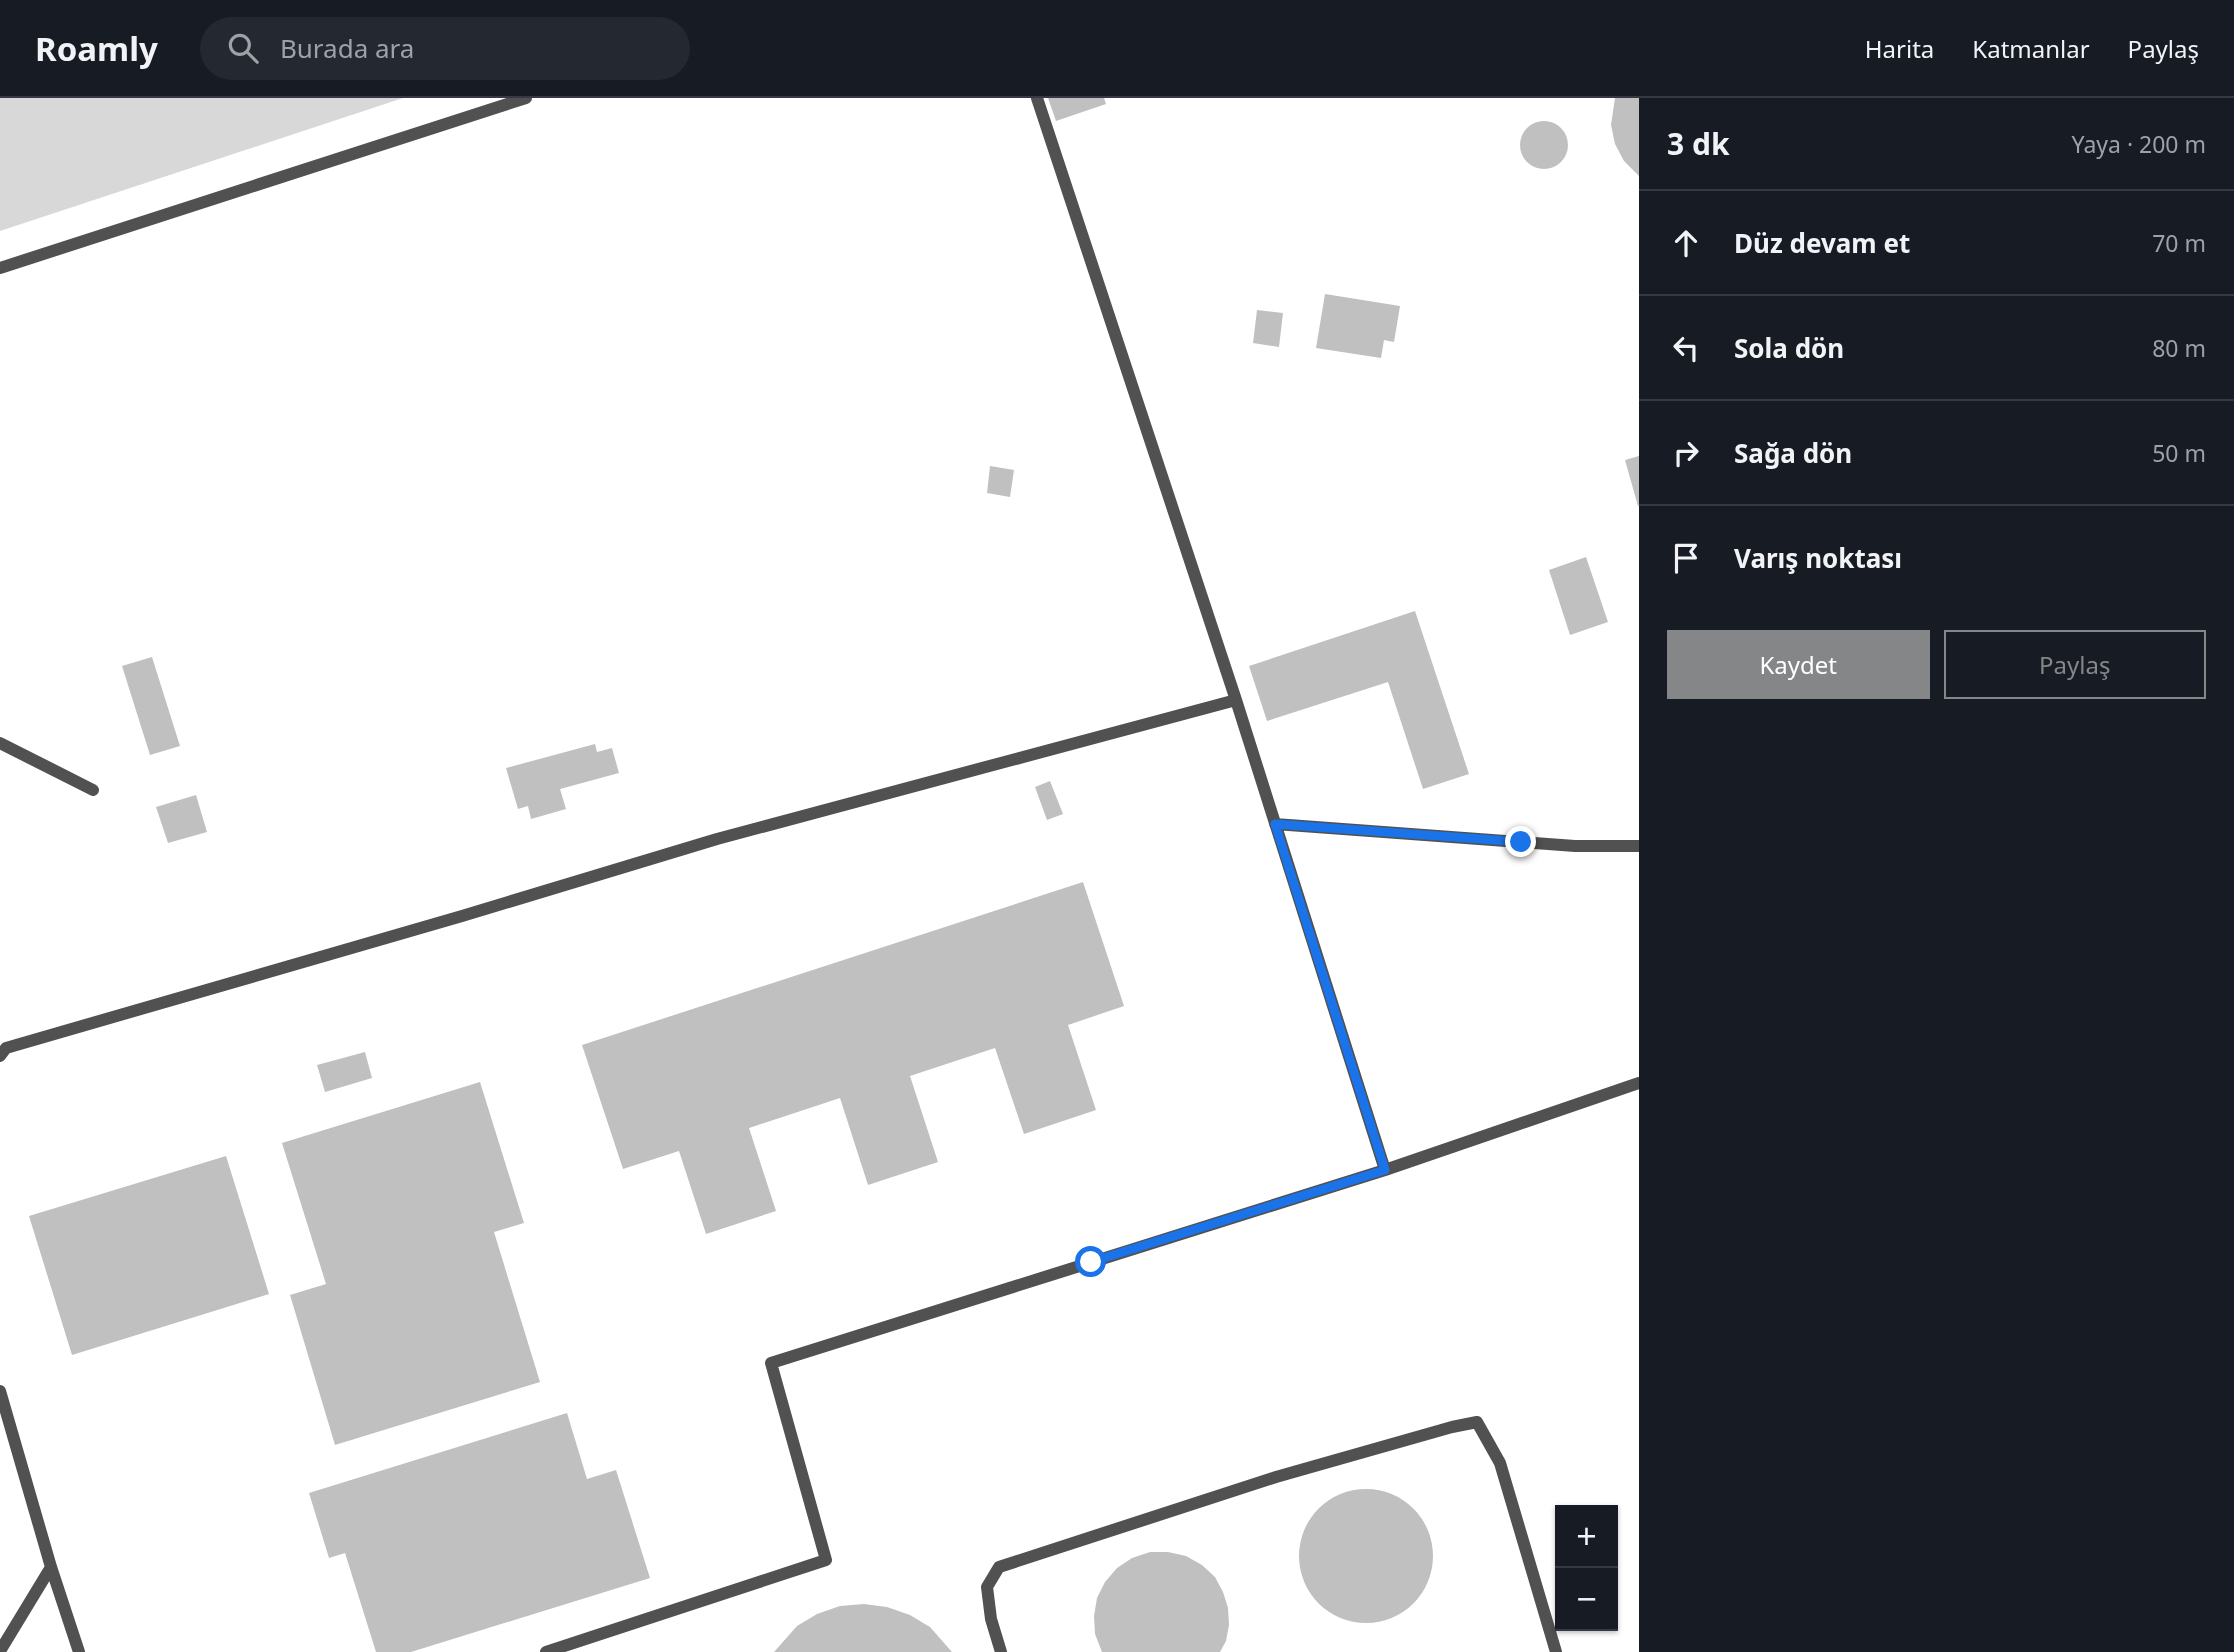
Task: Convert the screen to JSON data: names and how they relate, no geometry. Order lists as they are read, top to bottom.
{
  "page": {
    "header": "Roamly",
    "search": "Burada ara",
    "nav": ["Harita", "Katmanlar", "Paylaş"],
    "heading": ["3 dk", "Yaya · 200 m"],
    "list": [
      ["Düz devam et", "70 m"],
      ["Sola dön", "80 m"],
      ["Sağa dön", "50 m"],
      "Varış noktası"
    ],
    "buttons": ["Kaydet", "Paylaş"],
    "map_buttons": ["+", "−"]
  }
}
